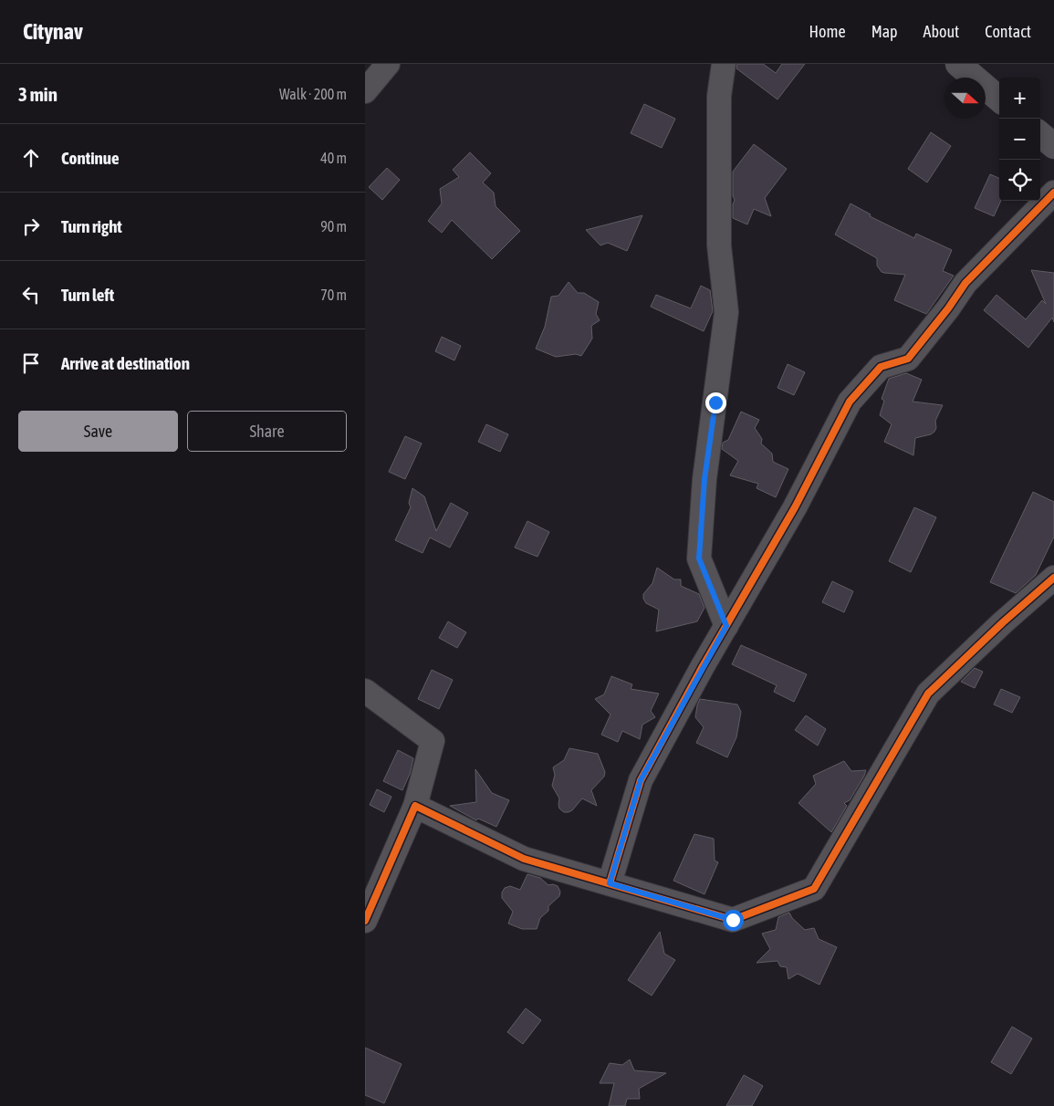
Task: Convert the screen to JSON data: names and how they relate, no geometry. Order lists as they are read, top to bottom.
{
  "north": "right",
  "page": {
    "header": "Citynav",
    "nav": [
      "Home",
      "Map",
      "About",
      "Contact"
    ],
    "heading": ["3 min", "Walk · 200 m"],
    "map_buttons": ["+", "−"],
    "list": [
      ["Continue", "40 m"],
      ["Turn right", "90 m"],
      ["Turn left", "70 m"],
      "Arrive at destination"
    ],
    "buttons": ["Save", "Share"]
  }
}
